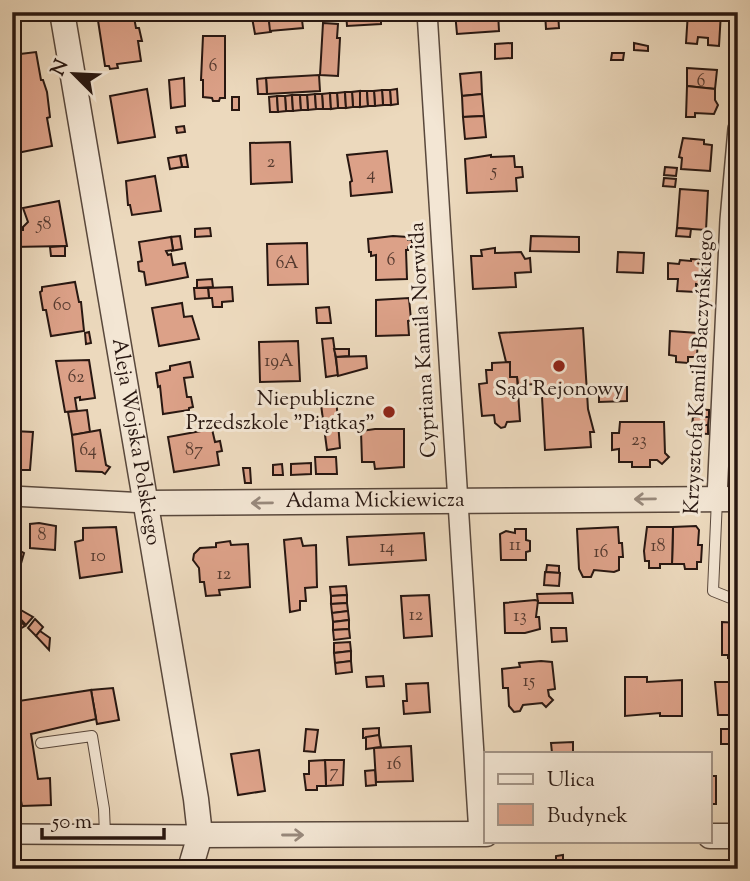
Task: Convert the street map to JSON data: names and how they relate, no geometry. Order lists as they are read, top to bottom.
{
  "streets": {
    "street": [
      "Cypriana Kamila Norwida",
      "Krzysztofa Kamila Baczyńskiego",
      "Aleja Wojska Polskiego",
      "Adama Mickiewicza"
    ]
  },
  "crossings": [
    ["Cypriana Kamila Norwida", "Adama Mickiewicza"],
    ["Krzysztofa Kamila Baczyńskiego", "Adama Mickiewicza"],
    ["Aleja Wojska Polskiego", "Adama Mickiewicza"]
  ],
  "one_way": ["Adama Mickiewicza"],
  "places": ["Sąd Rejonowy", "Niepubliczne Przedszkole \"Piątka5\""],
  "house_numbers": [
    "6",
    "6",
    "2",
    "5",
    "4",
    "58",
    "6",
    "6A",
    "60",
    "19A",
    "62",
    "23",
    "64",
    "87",
    "8",
    "11",
    "18",
    "14",
    "16",
    "10",
    "12",
    "12",
    "13",
    "15",
    "16",
    "7"
  ],
  "legend": ["Ulica", "Budynek"],
  "scale_bar": "50 m",
  "north": "top left"
}
